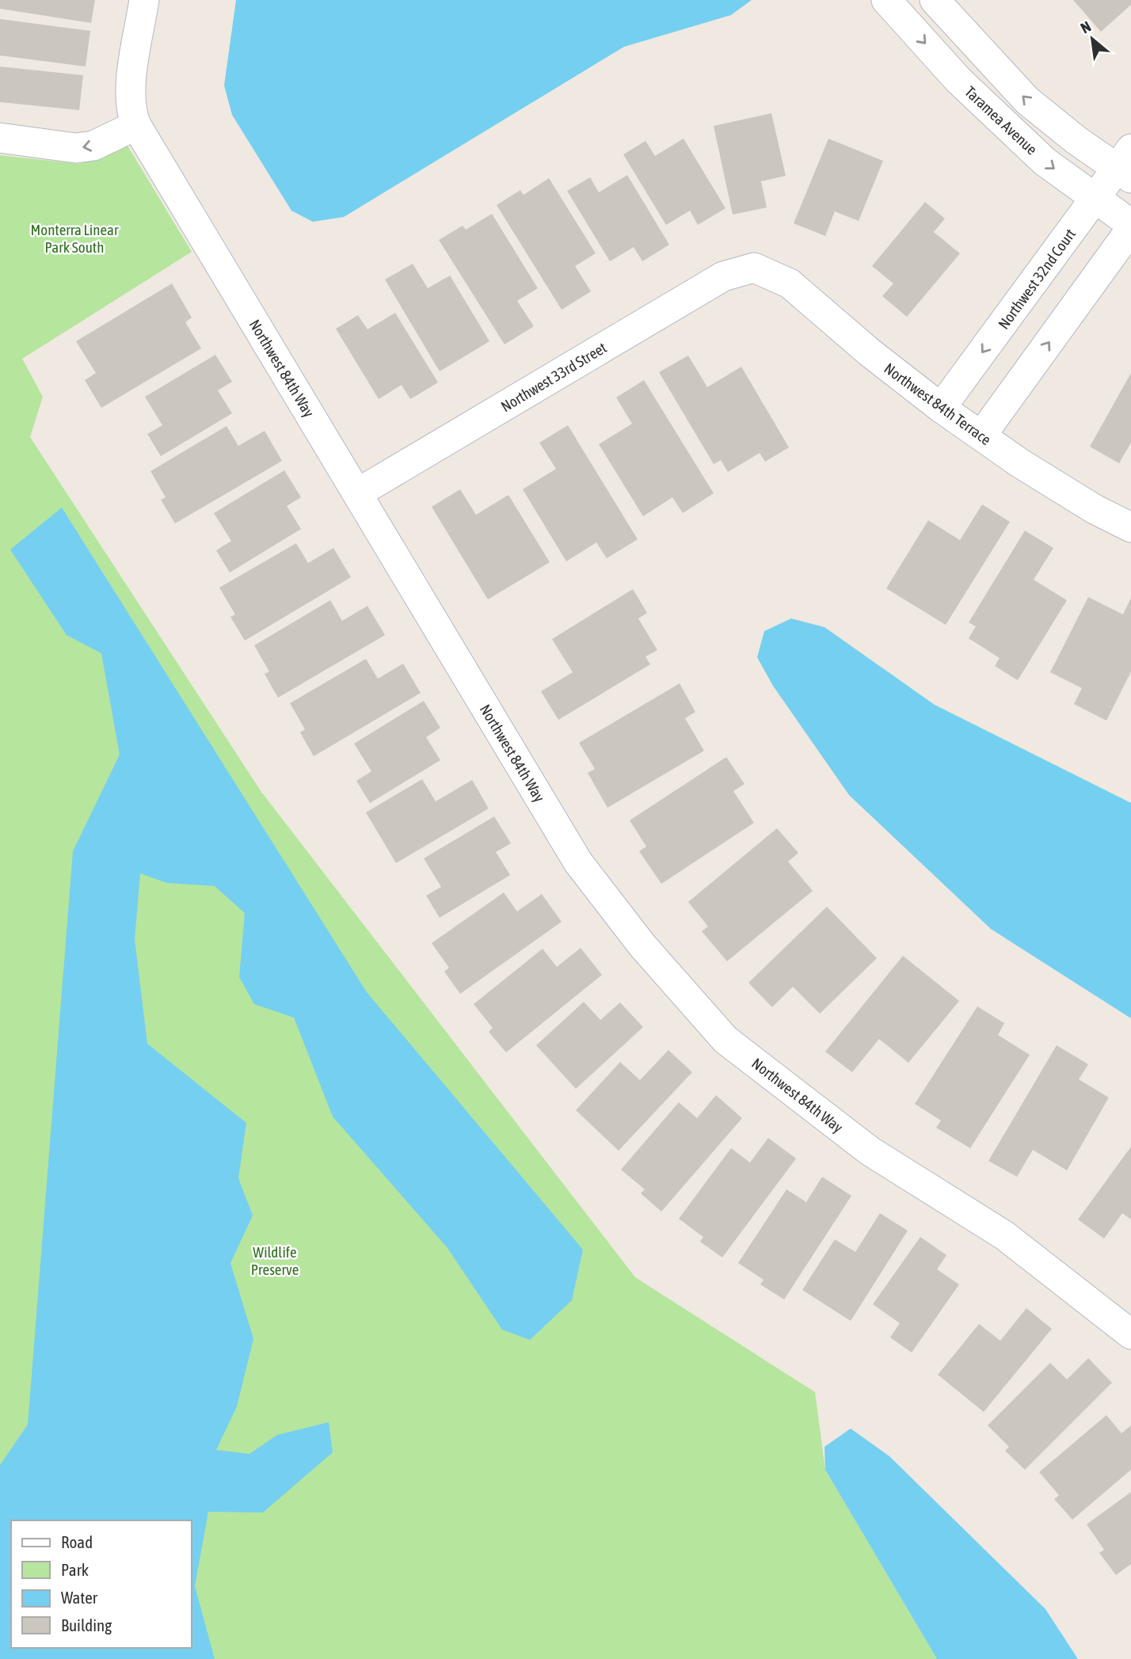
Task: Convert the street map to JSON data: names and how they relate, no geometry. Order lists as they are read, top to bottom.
{
  "streets": {
    "street": [
      "Taramea Avenue",
      "Northwest 32nd Court",
      "Northwest 84th Way",
      "Northwest 33rd Street",
      "Northwest 84th Terrace"
    ]
  },
  "crossings": [
    ["Taramea Avenue", "Northwest 32nd Court"],
    ["Northwest 32nd Court", "Northwest 84th Terrace"],
    ["Northwest 84th Way", "Northwest 33rd Street"],
    ["Northwest 33rd Street", "Northwest 84th Terrace"]
  ],
  "parks": ["Monterra Linear Park South", "Wildlife Preserve"],
  "legend": [
    "Road",
    "Park",
    "Water",
    "Building"
  ],
  "north": "top left"
}
